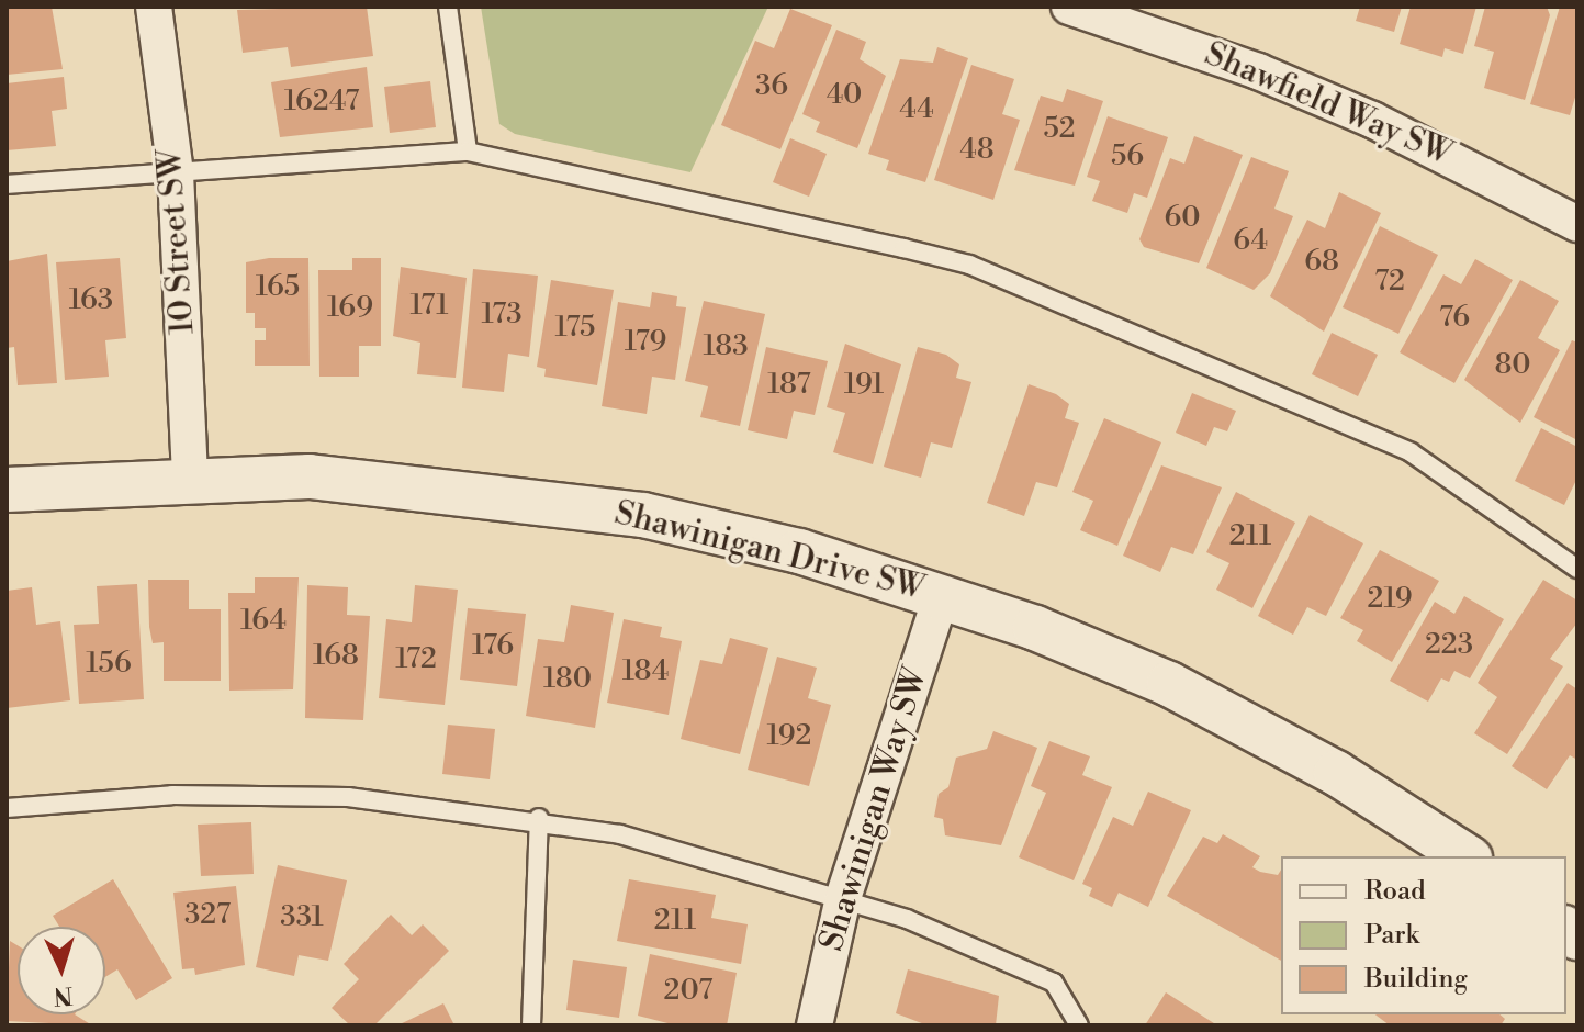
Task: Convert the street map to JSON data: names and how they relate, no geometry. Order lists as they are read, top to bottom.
{
  "streets": {
    "street": [
      "Shawfield Way SW",
      "10 Street SW",
      "Shawinigan Drive SW",
      "Shawinigan Way SW"
    ]
  },
  "crossings": [
    ["10 Street SW", "Shawinigan Drive SW"],
    ["Shawinigan Drive SW", "Shawinigan Way SW"]
  ],
  "house_numbers": [
    "36",
    "40",
    "16247",
    "44",
    "52",
    "48",
    "56",
    "60",
    "64",
    "68",
    "72",
    "165",
    "163",
    "171",
    "169",
    "173",
    "76",
    "175",
    "179",
    "183",
    "80",
    "187",
    "191",
    "211",
    "219",
    "164",
    "223",
    "176",
    "168",
    "172",
    "156",
    "184",
    "180",
    "192",
    "327",
    "331",
    "211",
    "207"
  ],
  "legend": ["Road", "Park", "Building"],
  "north": "bottom"
}
